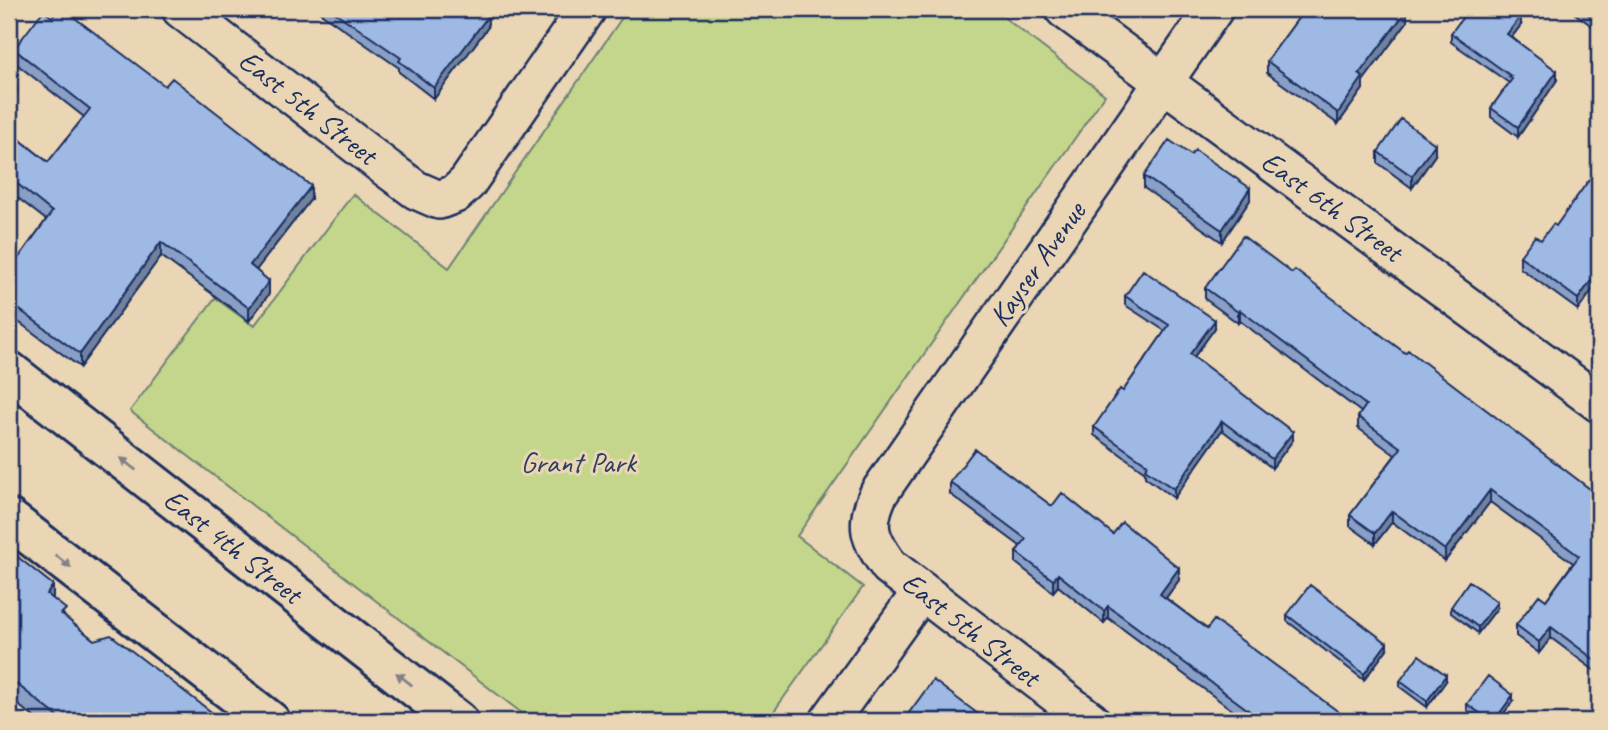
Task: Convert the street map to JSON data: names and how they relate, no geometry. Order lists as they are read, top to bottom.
{
  "streets": {
    "street": [
      "East 5th Street",
      "East 6th Street",
      "Kayser Avenue",
      "East 4th Street"
    ]
  },
  "crossings": [
    ["East 5th Street", "Kayser Avenue"],
    ["East 6th Street", "Kayser Avenue"]
  ],
  "parks": ["Grant Park"]
}
